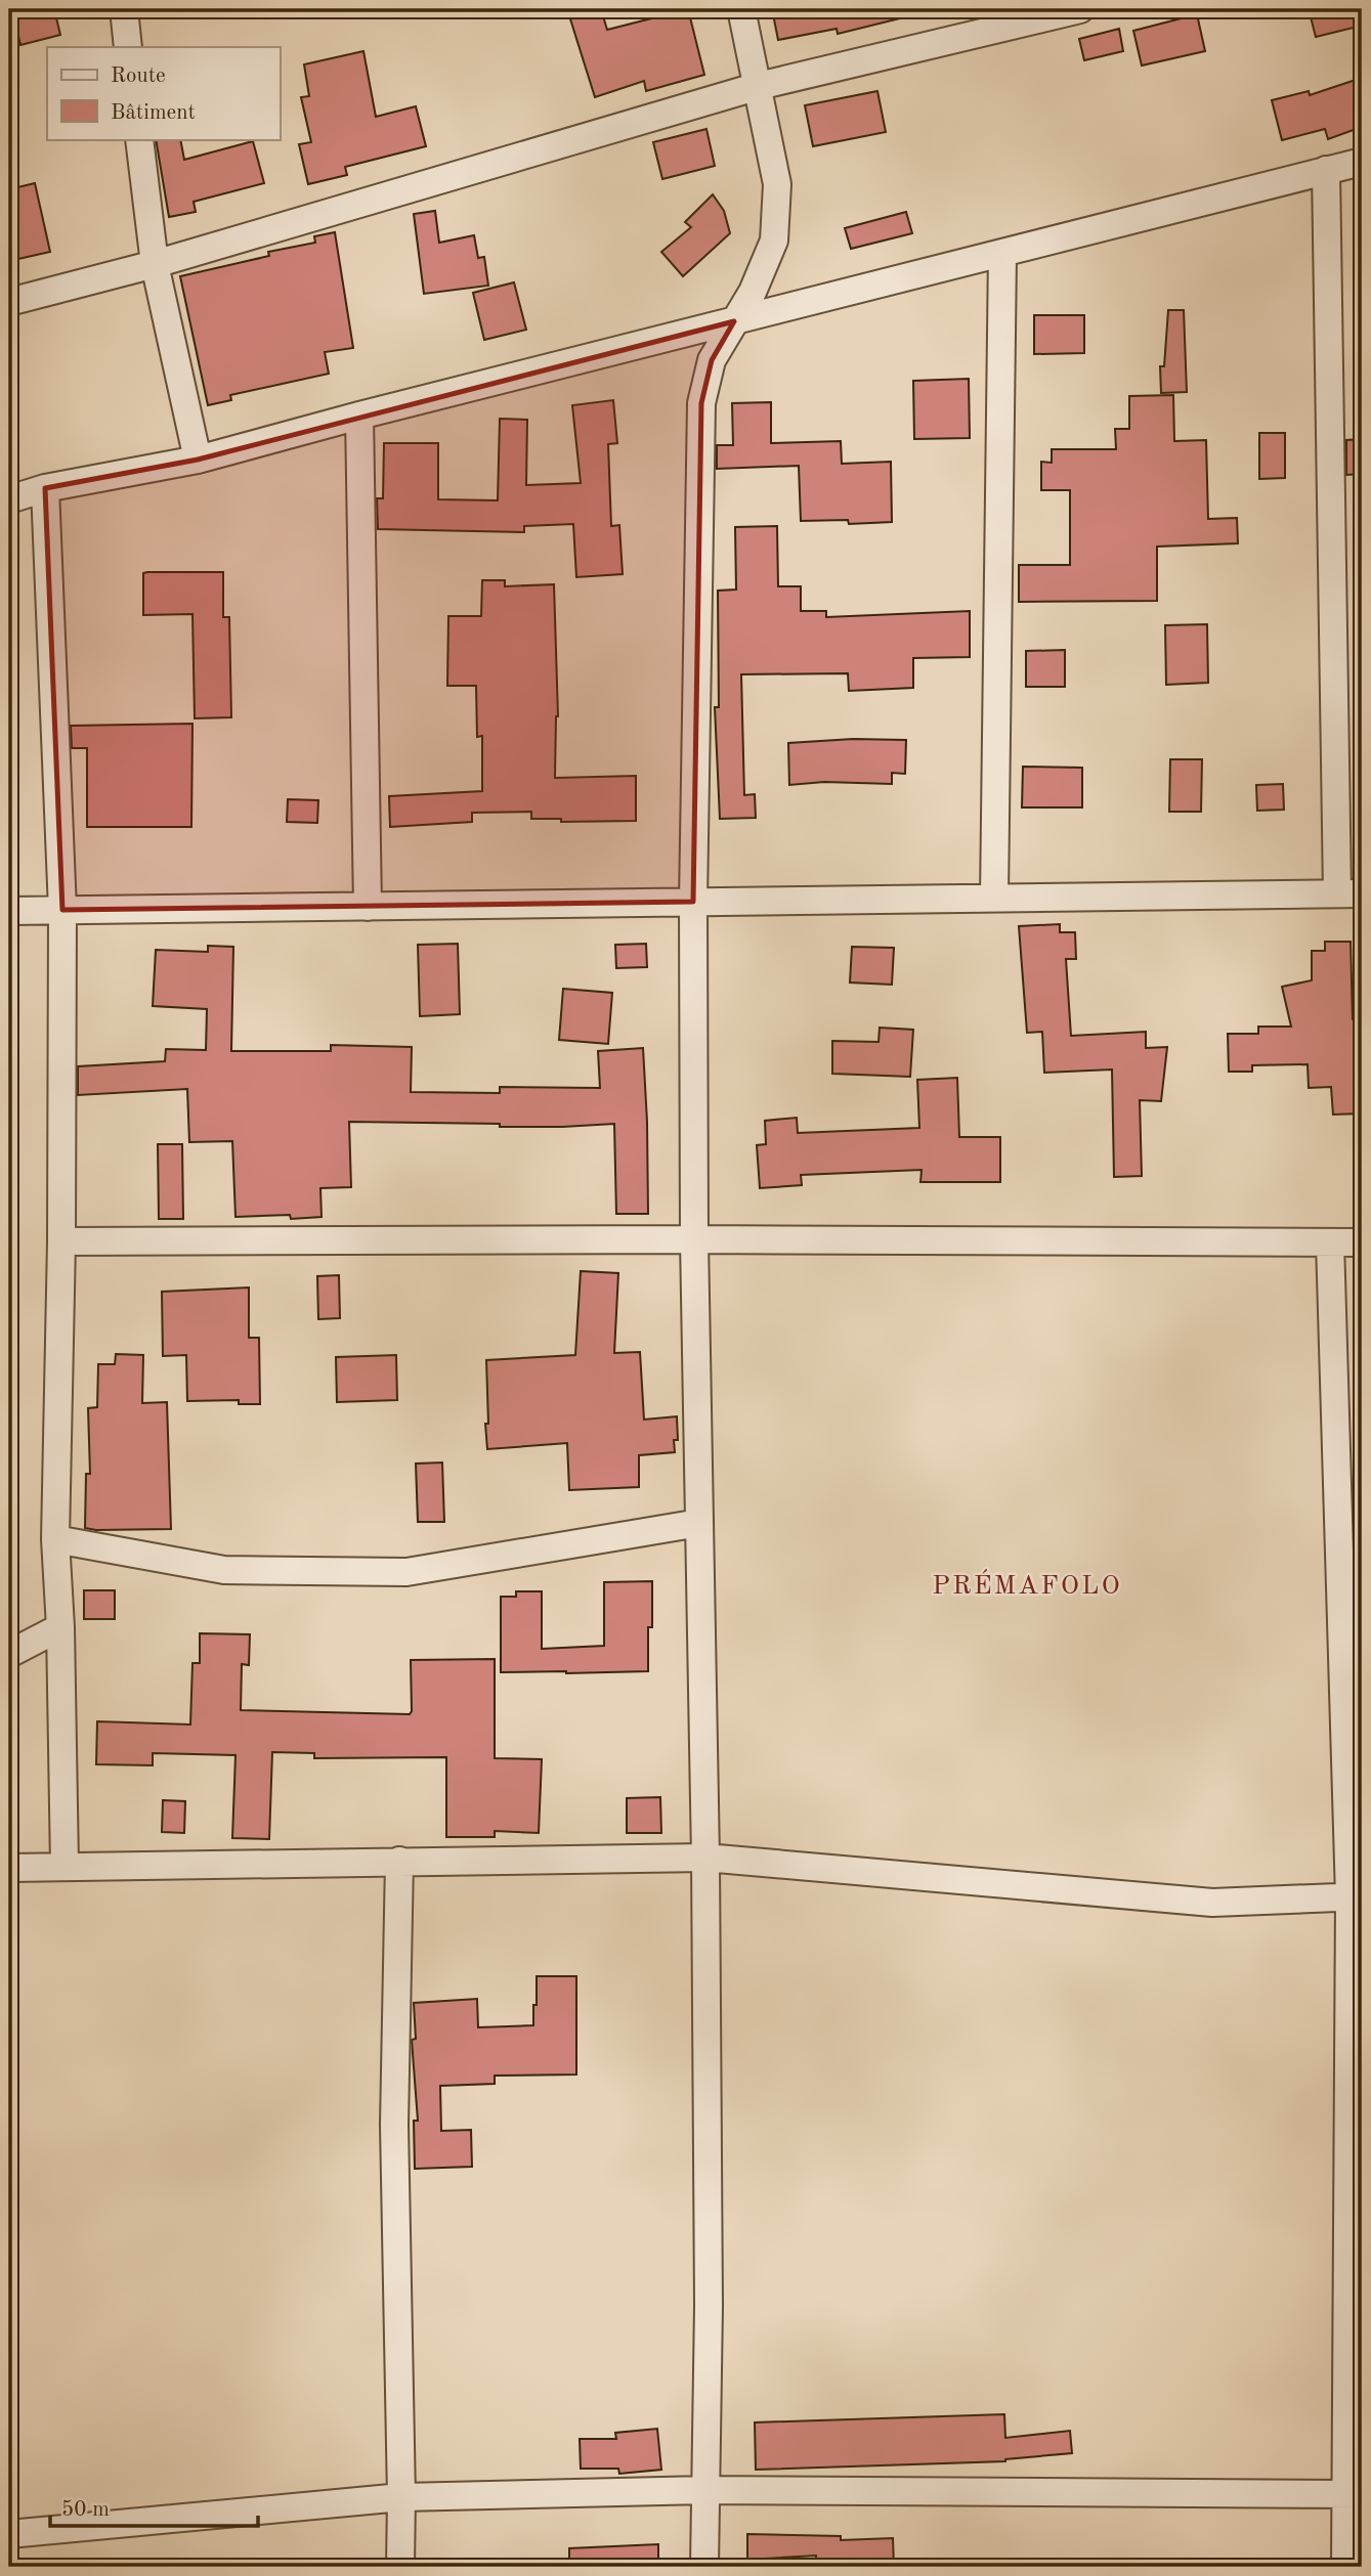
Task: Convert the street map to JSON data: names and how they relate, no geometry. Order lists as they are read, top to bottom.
{
  "districts": ["PRÉMAFOLO"],
  "legend": ["Route", "Bâtiment"],
  "scale_bar": "50 m"
}
